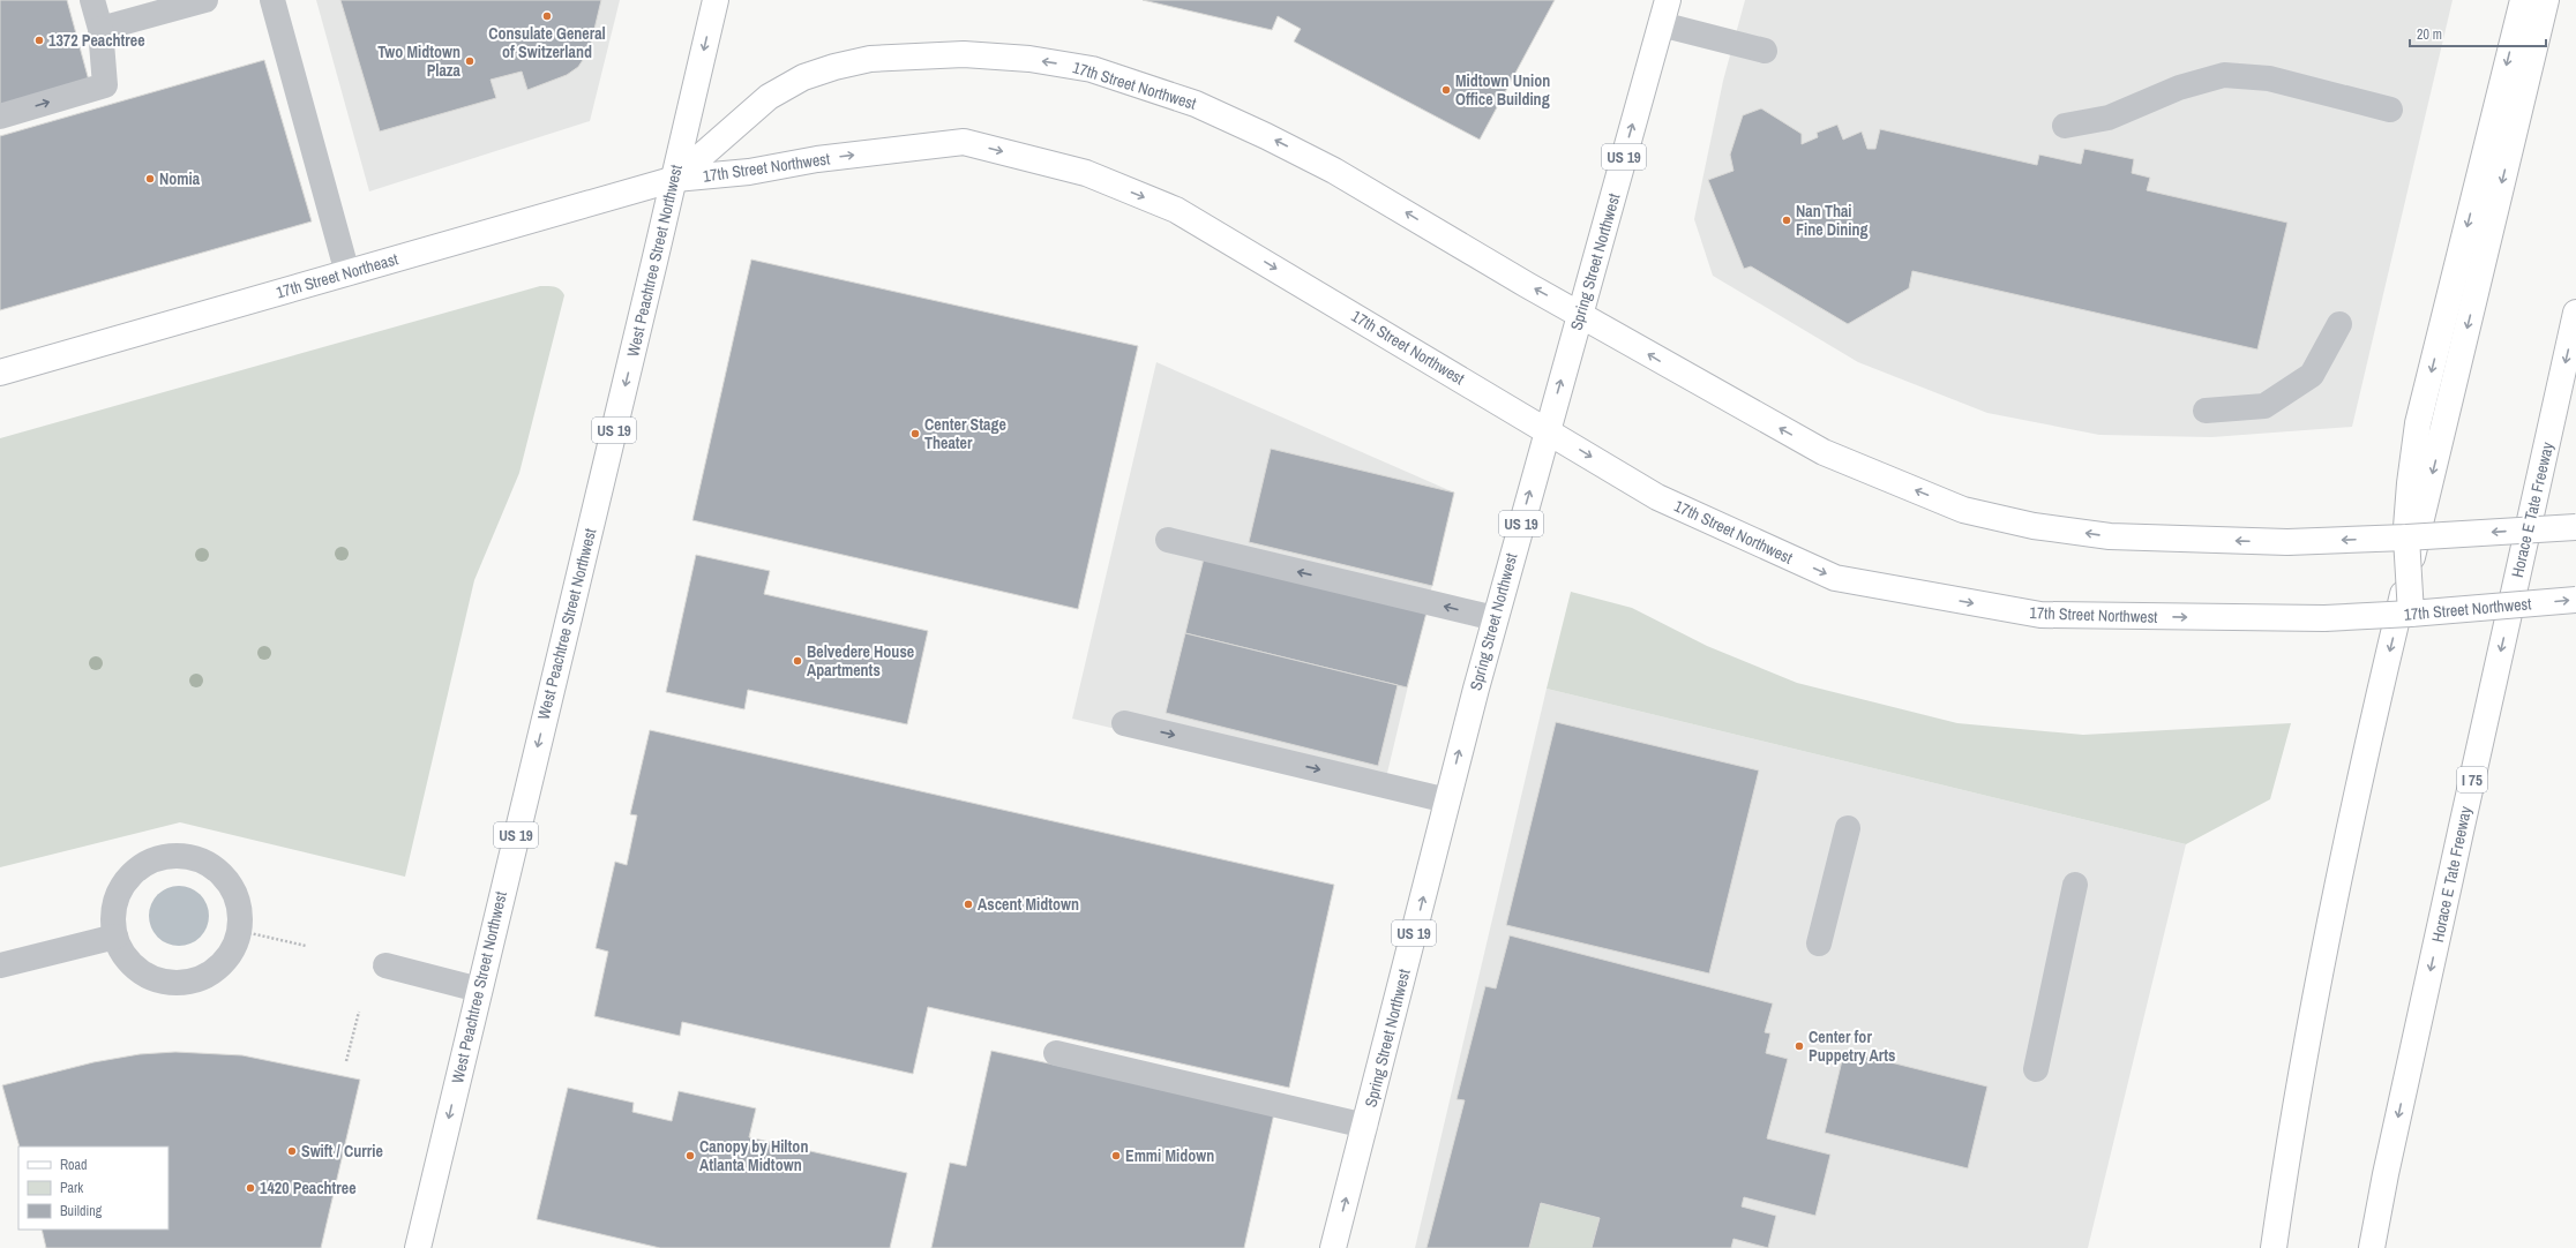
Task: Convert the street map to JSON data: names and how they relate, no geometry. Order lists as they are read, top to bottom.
{
  "streets": {
    "main road": [
      "17th Street Northwest",
      "US 19",
      "West Peachtree Street Northwest",
      "Spring Street Northwest",
      "17th Street Northeast",
      "Horace E Tate Freeway",
      "I 75"
    ]
  },
  "crossings": [
    ["17th Street Northwest", "West Peachtree Street Northwest"],
    ["17th Street Northwest", "Spring Street Northwest"],
    ["17th Street Northwest", "17th Street Northeast"],
    ["West Peachtree Street Northwest", "17th Street Northeast"]
  ],
  "one_way": ["West Peachtree Street Northwest", "Spring Street Northwest"],
  "places": [
    "Consulate General of Switzerland",
    "1372 Peachtree",
    "Two Midtown Plaza",
    "Midtown Union Office Building",
    "Nomia",
    "Nan Thai Fine Dining",
    "Center Stage Theater",
    "Belvedere House Apartments",
    "Ascent Midtown",
    "Center for Puppetry Arts",
    "Swift / Currie",
    "Canopy by Hilton Atlanta Midtown",
    "Emmi Midown",
    "1420 Peachtree"
  ],
  "legend": ["Road", "Park", "Building"],
  "scale_bar": "20 m"
}
